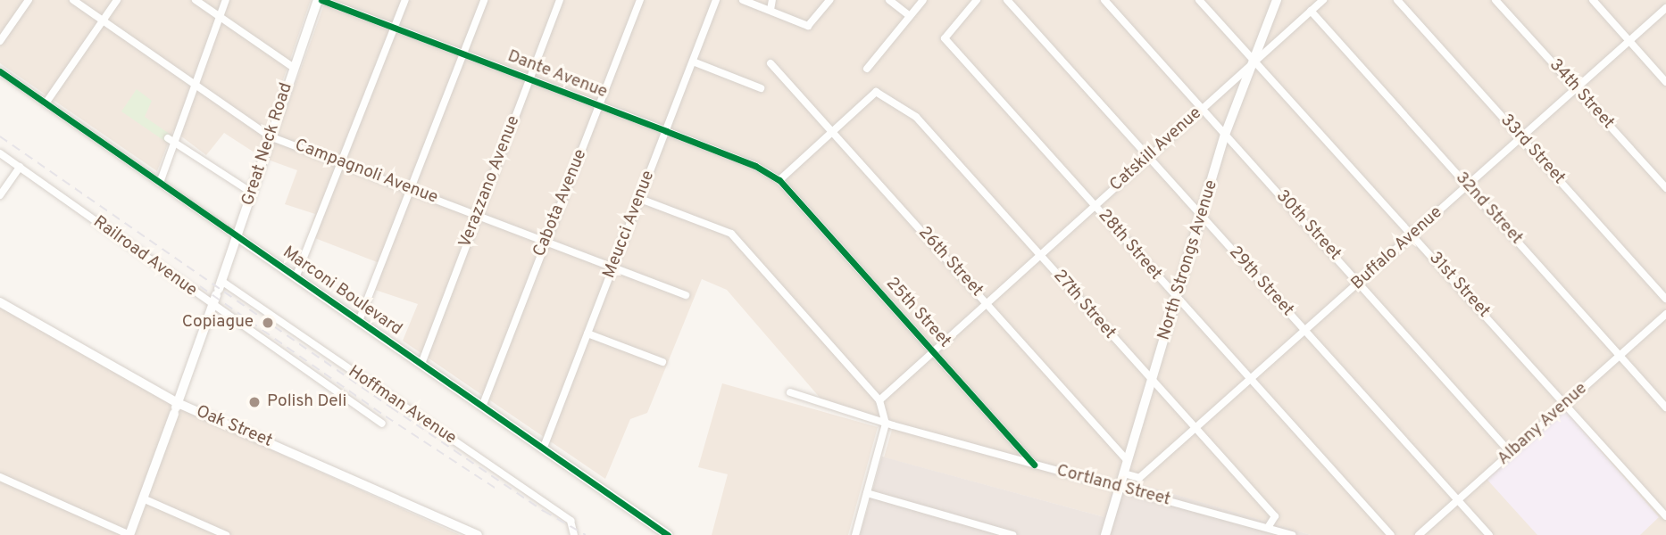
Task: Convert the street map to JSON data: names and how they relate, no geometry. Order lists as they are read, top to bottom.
{
  "streets": {
    "street": [
      "Dante Avenue",
      "34th Street",
      "Great Neck Road",
      "Catskill Avenue",
      "33rd Street",
      "Campagnoli Avenue",
      "Verazzano Avenue",
      "Cabota Avenue",
      "32nd Street",
      "Meucci Avenue",
      "30th Street",
      "28th Street",
      "Buffalo Avenue",
      "Railroad Avenue",
      "North Strongs Avenue",
      "26th Street",
      "29th Street",
      "31st Street",
      "Marconi Boulevard",
      "27th Street",
      "25th Street",
      "Hoffman Avenue",
      "Albany Avenue",
      "Oak Street",
      "Cortland Street"
    ]
  },
  "crossings": [
    ["Dante Avenue", "Great Neck Road"],
    ["Dante Avenue", "Verazzano Avenue"],
    ["Dante Avenue", "Cabota Avenue"],
    ["Dante Avenue", "Meucci Avenue"],
    ["Dante Avenue", "25th Street"],
    ["34th Street", "Buffalo Avenue"],
    ["Great Neck Road", "Campagnoli Avenue"],
    ["Great Neck Road", "Railroad Avenue"],
    ["Great Neck Road", "Marconi Boulevard"],
    ["Great Neck Road", "Hoffman Avenue"],
    ["Great Neck Road", "Oak Street"],
    ["Catskill Avenue", "32nd Street"],
    ["Catskill Avenue", "30th Street"],
    ["Catskill Avenue", "28th Street"],
    ["Catskill Avenue", "North Strongs Avenue"],
    ["Catskill Avenue", "26th Street"],
    ["Catskill Avenue", "29th Street"],
    ["Catskill Avenue", "31st Street"],
    ["Catskill Avenue", "27th Street"],
    ["Catskill Avenue", "25th Street"],
    ["33rd Street", "Buffalo Avenue"],
    ["Campagnoli Avenue", "Verazzano Avenue"],
    ["Campagnoli Avenue", "Cabota Avenue"],
    ["Campagnoli Avenue", "Meucci Avenue"],
    ["Verazzano Avenue", "Marconi Boulevard"],
    ["Cabota Avenue", "Marconi Boulevard"],
    ["32nd Street", "Buffalo Avenue"],
    ["32nd Street", "Albany Avenue"],
    ["Meucci Avenue", "Marconi Boulevard"],
    ["30th Street", "Buffalo Avenue"],
    ["30th Street", "North Strongs Avenue"],
    ["30th Street", "Albany Avenue"],
    ["28th Street", "Buffalo Avenue"],
    ["28th Street", "North Strongs Avenue"],
    ["Buffalo Avenue", "North Strongs Avenue"],
    ["Buffalo Avenue", "29th Street"],
    ["Buffalo Avenue", "31st Street"],
    ["Buffalo Avenue", "27th Street"],
    ["Railroad Avenue", "Hoffman Avenue"],
    ["North Strongs Avenue", "26th Street"],
    ["North Strongs Avenue", "29th Street"],
    ["North Strongs Avenue", "31st Street"],
    ["North Strongs Avenue", "27th Street"],
    ["North Strongs Avenue", "Cortland Street"],
    ["26th Street", "27th Street"],
    ["29th Street", "Albany Avenue"],
    ["31st Street", "Albany Avenue"],
    ["27th Street", "Cortland Street"],
    ["25th Street", "Cortland Street"]
  ],
  "places": ["Copiague", "Polish Deli"]
}
